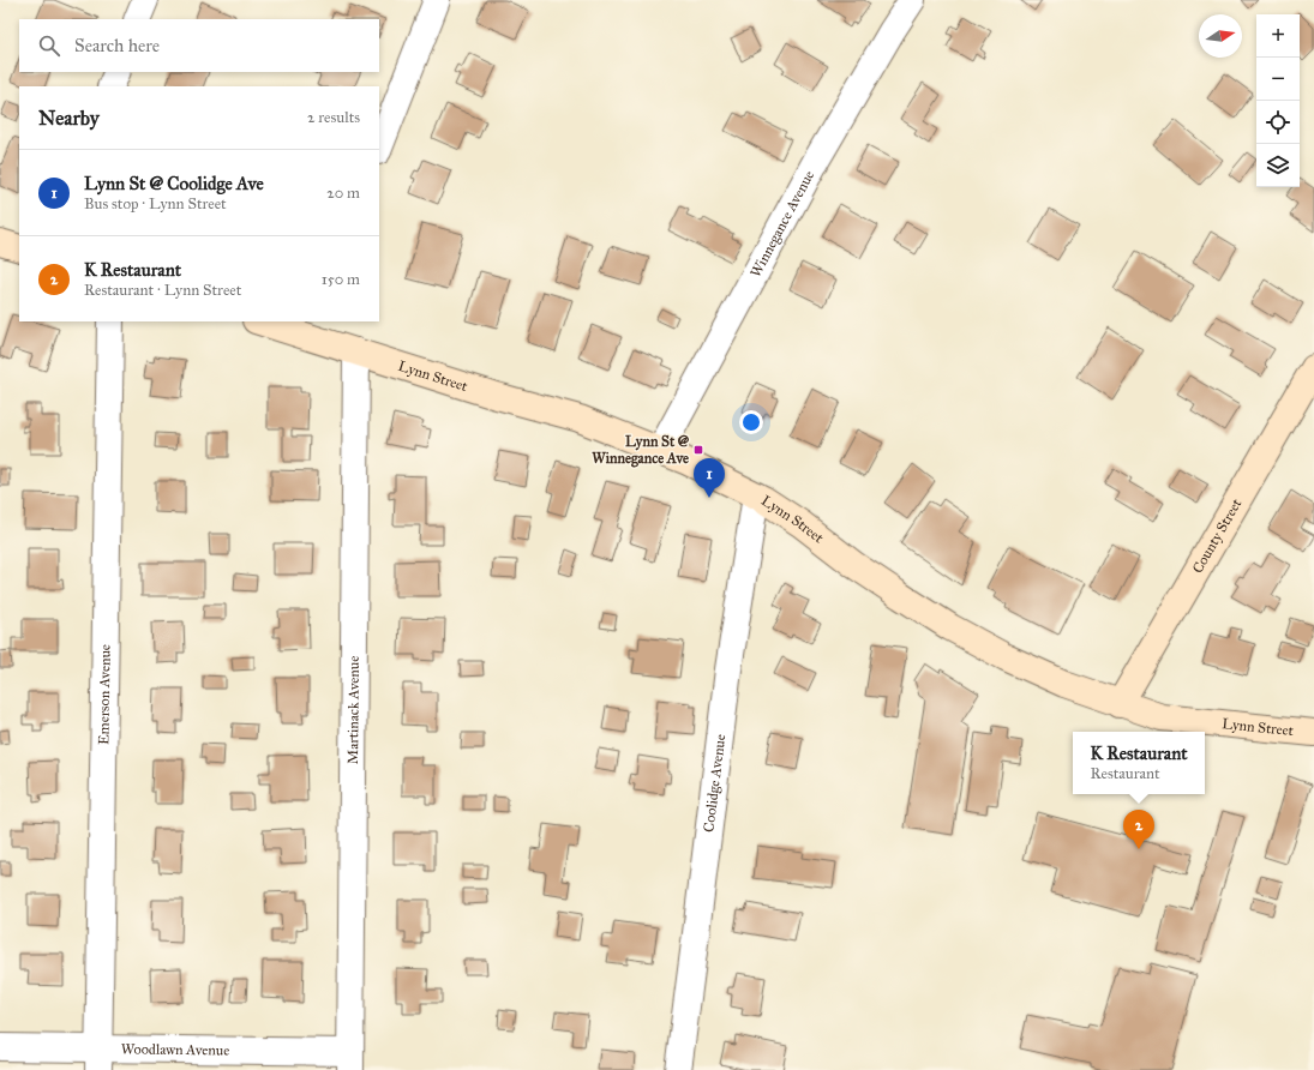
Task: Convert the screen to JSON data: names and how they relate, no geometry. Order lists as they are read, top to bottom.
{
  "streets": {
    "main road": ["Lynn Street", "County Street"],
    "street": [
      "Winnegance Avenue",
      "Emerson Avenue",
      "Martinack Avenue",
      "Coolidge Avenue",
      "Woodlawn Avenue"
    ]
  },
  "crossings": [
    ["Winnegance Avenue", "Lynn Street"],
    ["Lynn Street", "County Street"],
    ["Lynn Street", "Martinack Avenue"],
    ["Lynn Street", "Coolidge Avenue"],
    ["Emerson Avenue", "Woodlawn Avenue"],
    ["Martinack Avenue", "Woodlawn Avenue"]
  ],
  "places": {
    "transit": ["Lynn St @ Winnegance Ave"]
  },
  "north": "right",
  "page": {
    "map_buttons": ["+", "−"],
    "search": "Search here",
    "heading": ["Nearby", "2 results"],
    "list": [
      {
        "mark": "1",
        "name": "Lynn St @ Coolidge Ave",
        "note": "Bus stop · Lynn Street",
        "value": "20 m"
      },
      {
        "mark": "2",
        "name": "K Restaurant",
        "note": "Restaurant · Lynn Street",
        "value": "150 m"
      }
    ],
    "pins": ["1", "2"],
    "popup": ["K Restaurant", "Restaurant"]
  }
}
